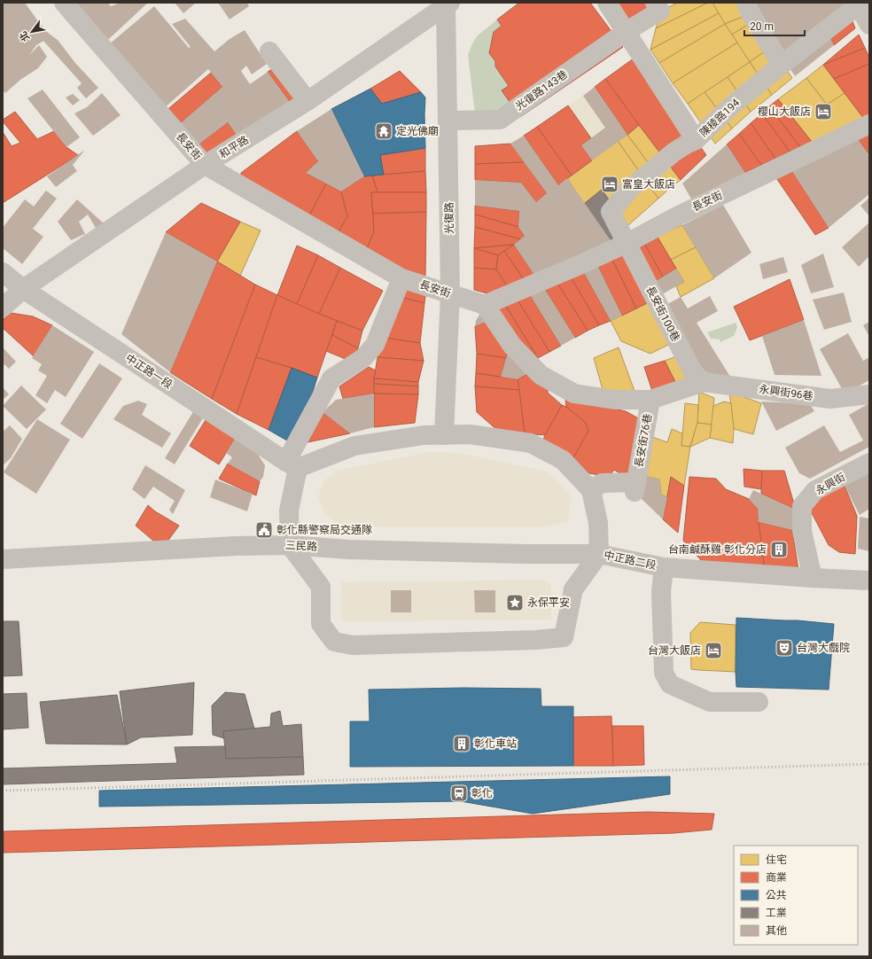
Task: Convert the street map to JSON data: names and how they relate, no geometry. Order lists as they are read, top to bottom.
{
  "streets": {
    "street": [
      "光復路143巷",
      "陳稜路194",
      "長安街",
      "和平路",
      "光復路",
      "長安街100巷",
      "中正路一段",
      "永興街96巷",
      "長安街76巷",
      "永興街",
      "三民路",
      "中正路二段"
    ]
  },
  "crossings": [
    ["光復路143巷", "光復路"],
    ["陳稜路194", "長安街"],
    ["陳稜路194", "長安街100巷"],
    ["長安街", "和平路"],
    ["長安街", "光復路"],
    ["長安街", "長安街100巷"],
    ["長安街", "長安街76巷"],
    ["和平路", "光復路"],
    ["和平路", "中正路一段"],
    ["長安街100巷", "永興街96巷"],
    ["長安街100巷", "長安街76巷"],
    ["永興街96巷", "長安街76巷"],
    ["長安街76巷", "中正路二段"],
    ["永興街", "中正路二段"],
    ["三民路", "中正路二段"]
  ],
  "places": {
    "hotel": ["櫻山大飯店", "富皇大飯店", "台灣大飯店"],
    "temple": ["定光佛廟"],
    "public building": ["彰化縣警察局交通隊"],
    "building": ["台南鹹酥雞 彰化分店", "彰化車站"],
    "place": ["永保平安"],
    "theatre": ["台灣大戲院"],
    "station": ["彰化"]
  },
  "legend": [
    "住宅",
    "商業",
    "公共",
    "工業",
    "其他"
  ],
  "scale_bar": "20 m",
  "north": "bottom left"
}
